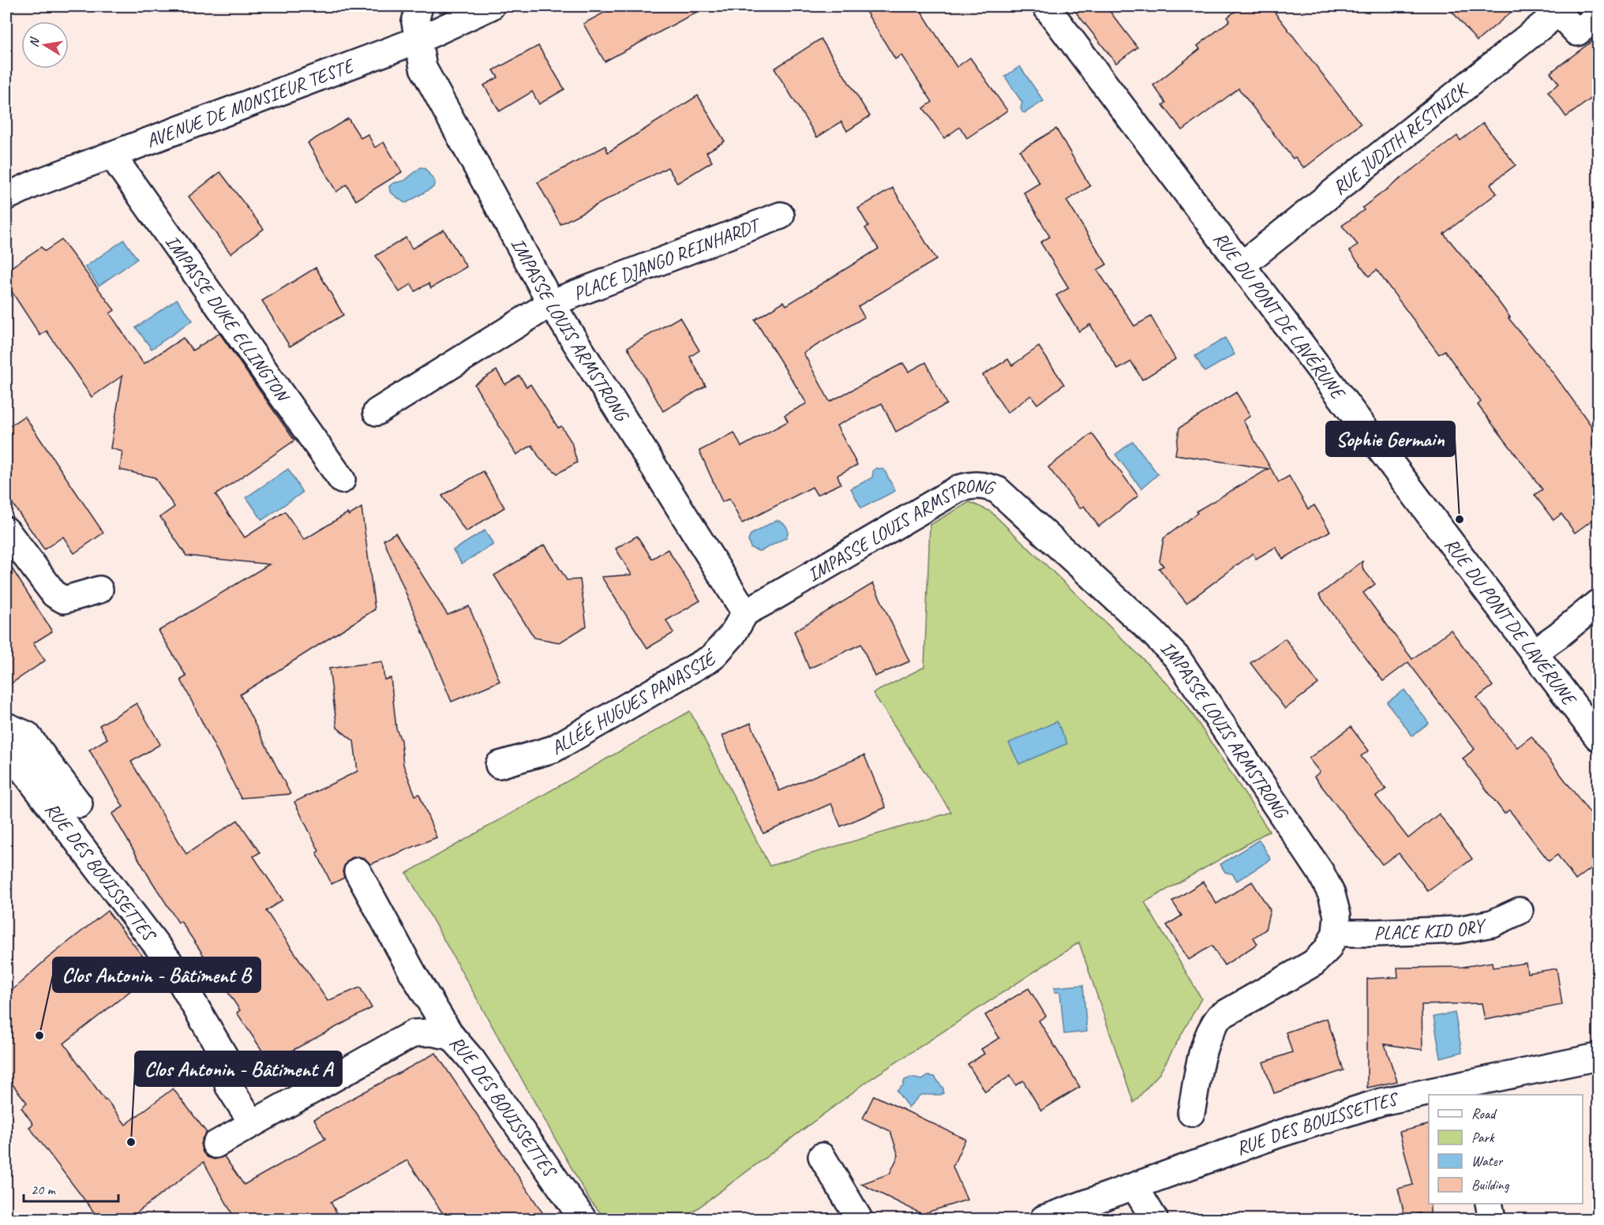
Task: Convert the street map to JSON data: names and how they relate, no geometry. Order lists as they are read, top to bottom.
{
  "streets": {
    "street": [
      "AVENUE DE MONSIEUR TESTE",
      "RUE JUDITH RESTNICK",
      "PLACE DJANGO REINHARDT",
      "RUE DU PONT DE LAVÉRUNE",
      "IMPASSE DUKE ELLINGTON",
      "IMPASSE LOUIS ARMSTRONG",
      "ALLÉE HUGUES PANASSIÉ",
      "RUE DES BOUISSETTES",
      "PLACE KID ORY"
    ]
  },
  "crossings": [
    ["AVENUE DE MONSIEUR TESTE", "IMPASSE DUKE ELLINGTON"],
    ["AVENUE DE MONSIEUR TESTE", "IMPASSE LOUIS ARMSTRONG"],
    ["RUE JUDITH RESTNICK", "RUE DU PONT DE LAVÉRUNE"],
    ["PLACE DJANGO REINHARDT", "IMPASSE LOUIS ARMSTRONG"],
    ["IMPASSE LOUIS ARMSTRONG", "ALLÉE HUGUES PANASSIÉ"],
    ["IMPASSE LOUIS ARMSTRONG", "PLACE KID ORY"]
  ],
  "places": ["Sophie Germain", "Clos Antonin - Bâtiment B", "Clos Antonin - Bâtiment A"],
  "legend": [
    "Road",
    "Park",
    "Water",
    "Building"
  ],
  "scale_bar": "20 m",
  "north": "left"
}
